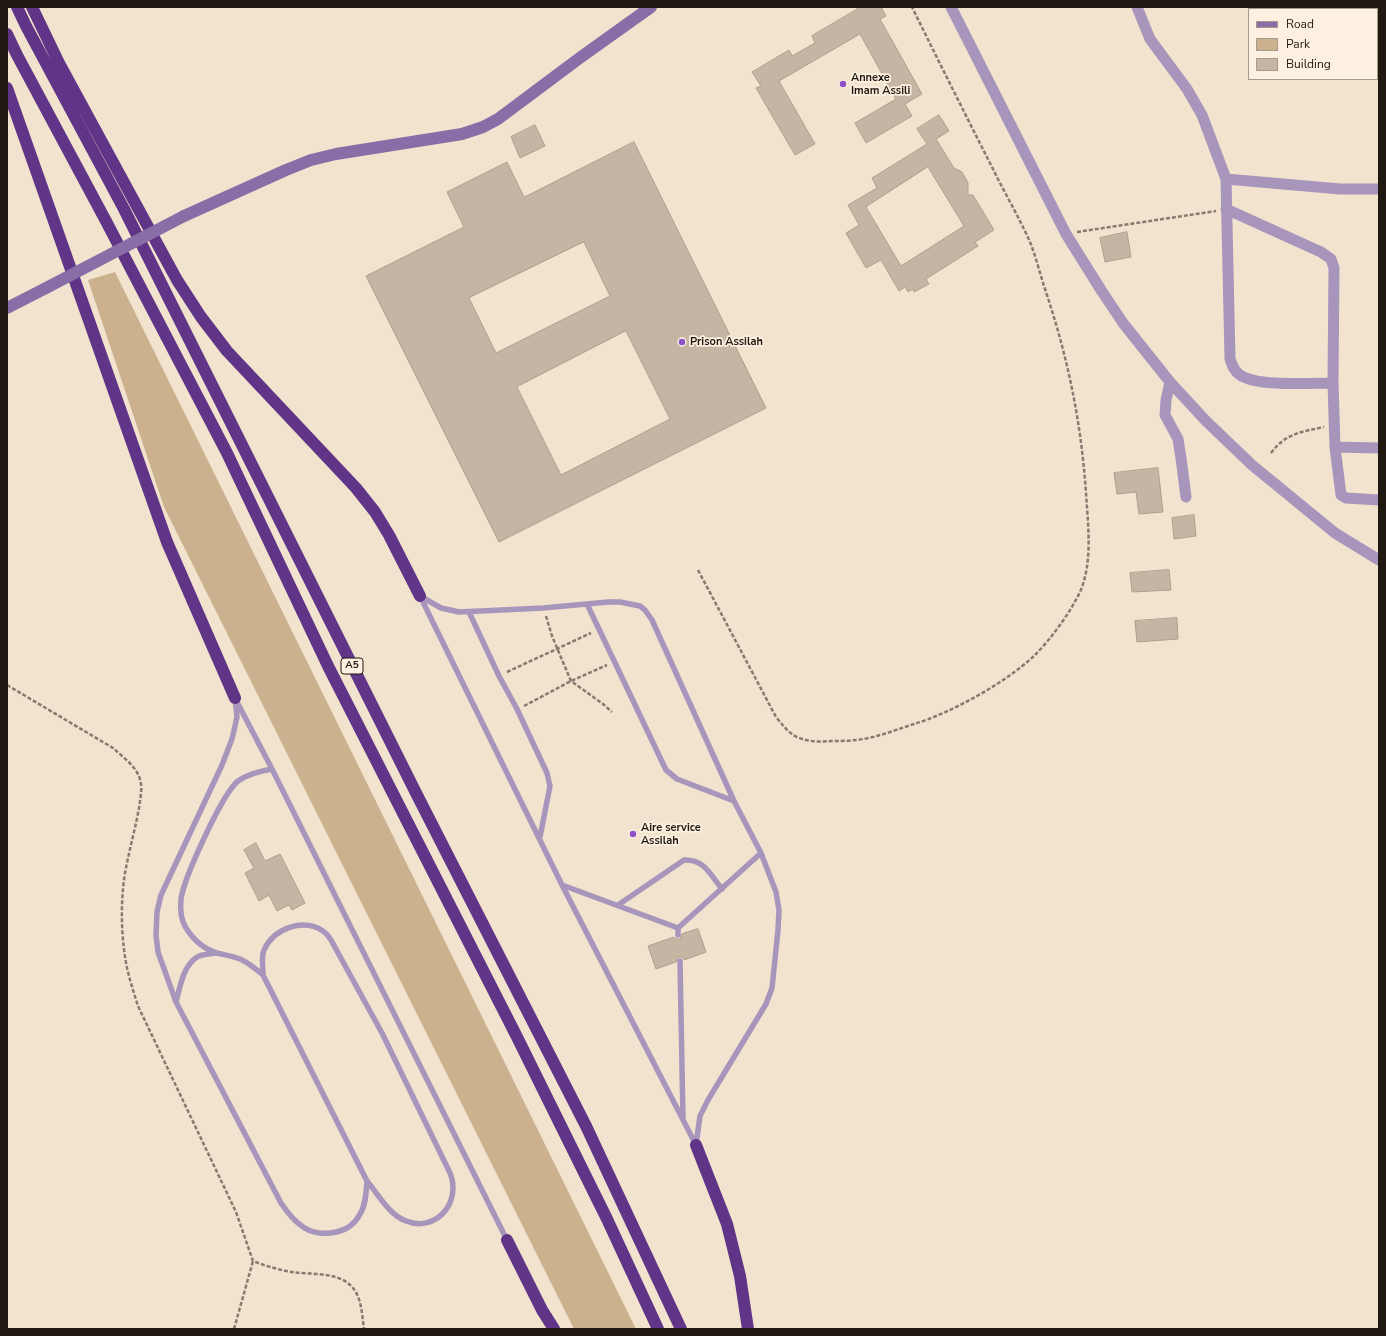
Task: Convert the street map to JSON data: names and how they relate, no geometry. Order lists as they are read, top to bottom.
{
  "streets": {
    "highway": ["A5"]
  },
  "places": ["Annexe Imam Assili", "Prison Assilah", "Aire service Assilah"],
  "legend": ["Road", "Park", "Building"]
}
